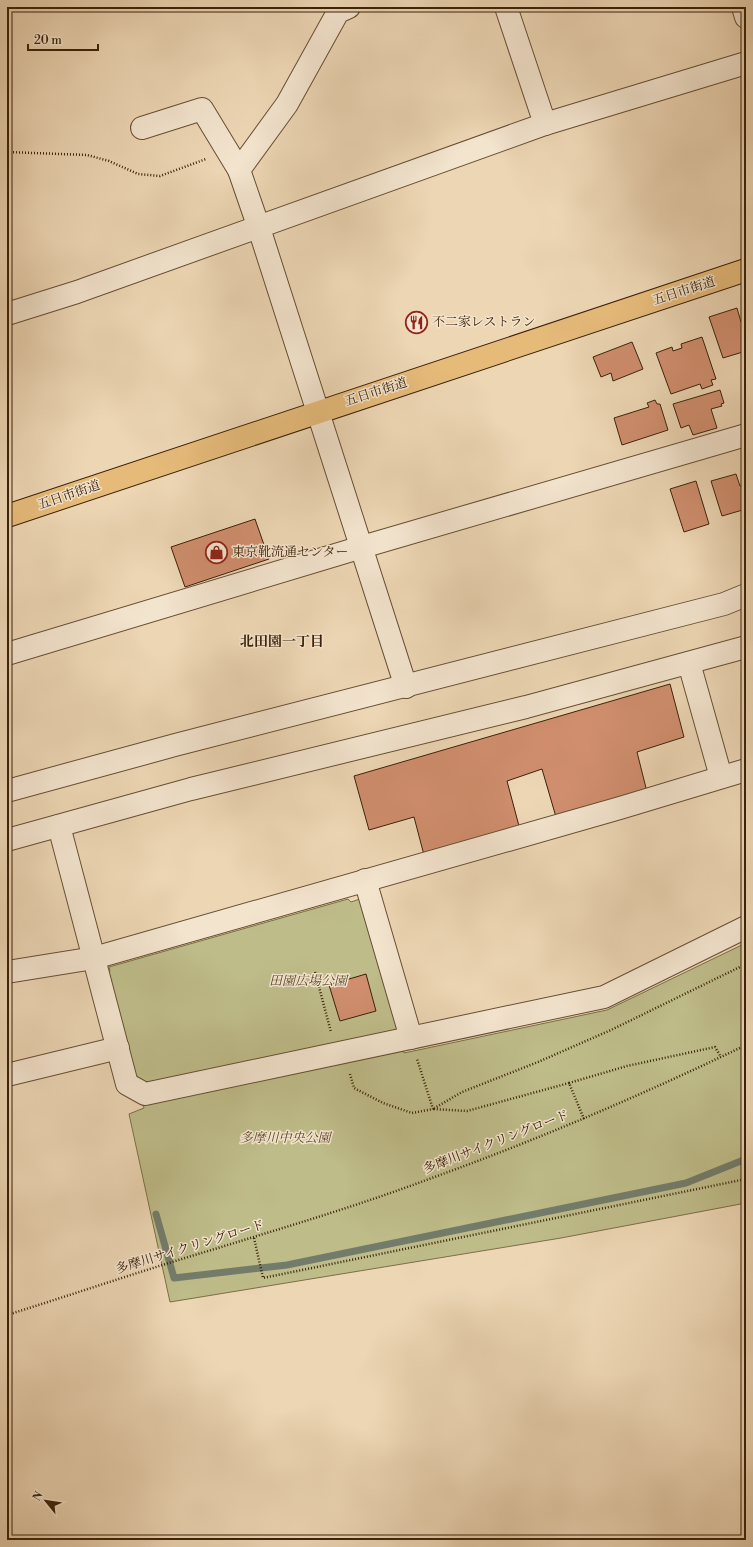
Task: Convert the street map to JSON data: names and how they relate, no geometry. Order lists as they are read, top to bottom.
{
  "streets": {
    "main road": ["五日市街道"],
    "path": ["多摩川サイクリングロード"]
  },
  "districts": ["北田園一丁目"],
  "parks": ["田園広場公園", "多摩川中央公園"],
  "places": {
    "restaurant": ["不二家レストラン"],
    "shop": ["東京靴流通センター"]
  },
  "scale_bar": "20 m",
  "north": "top left"
}
